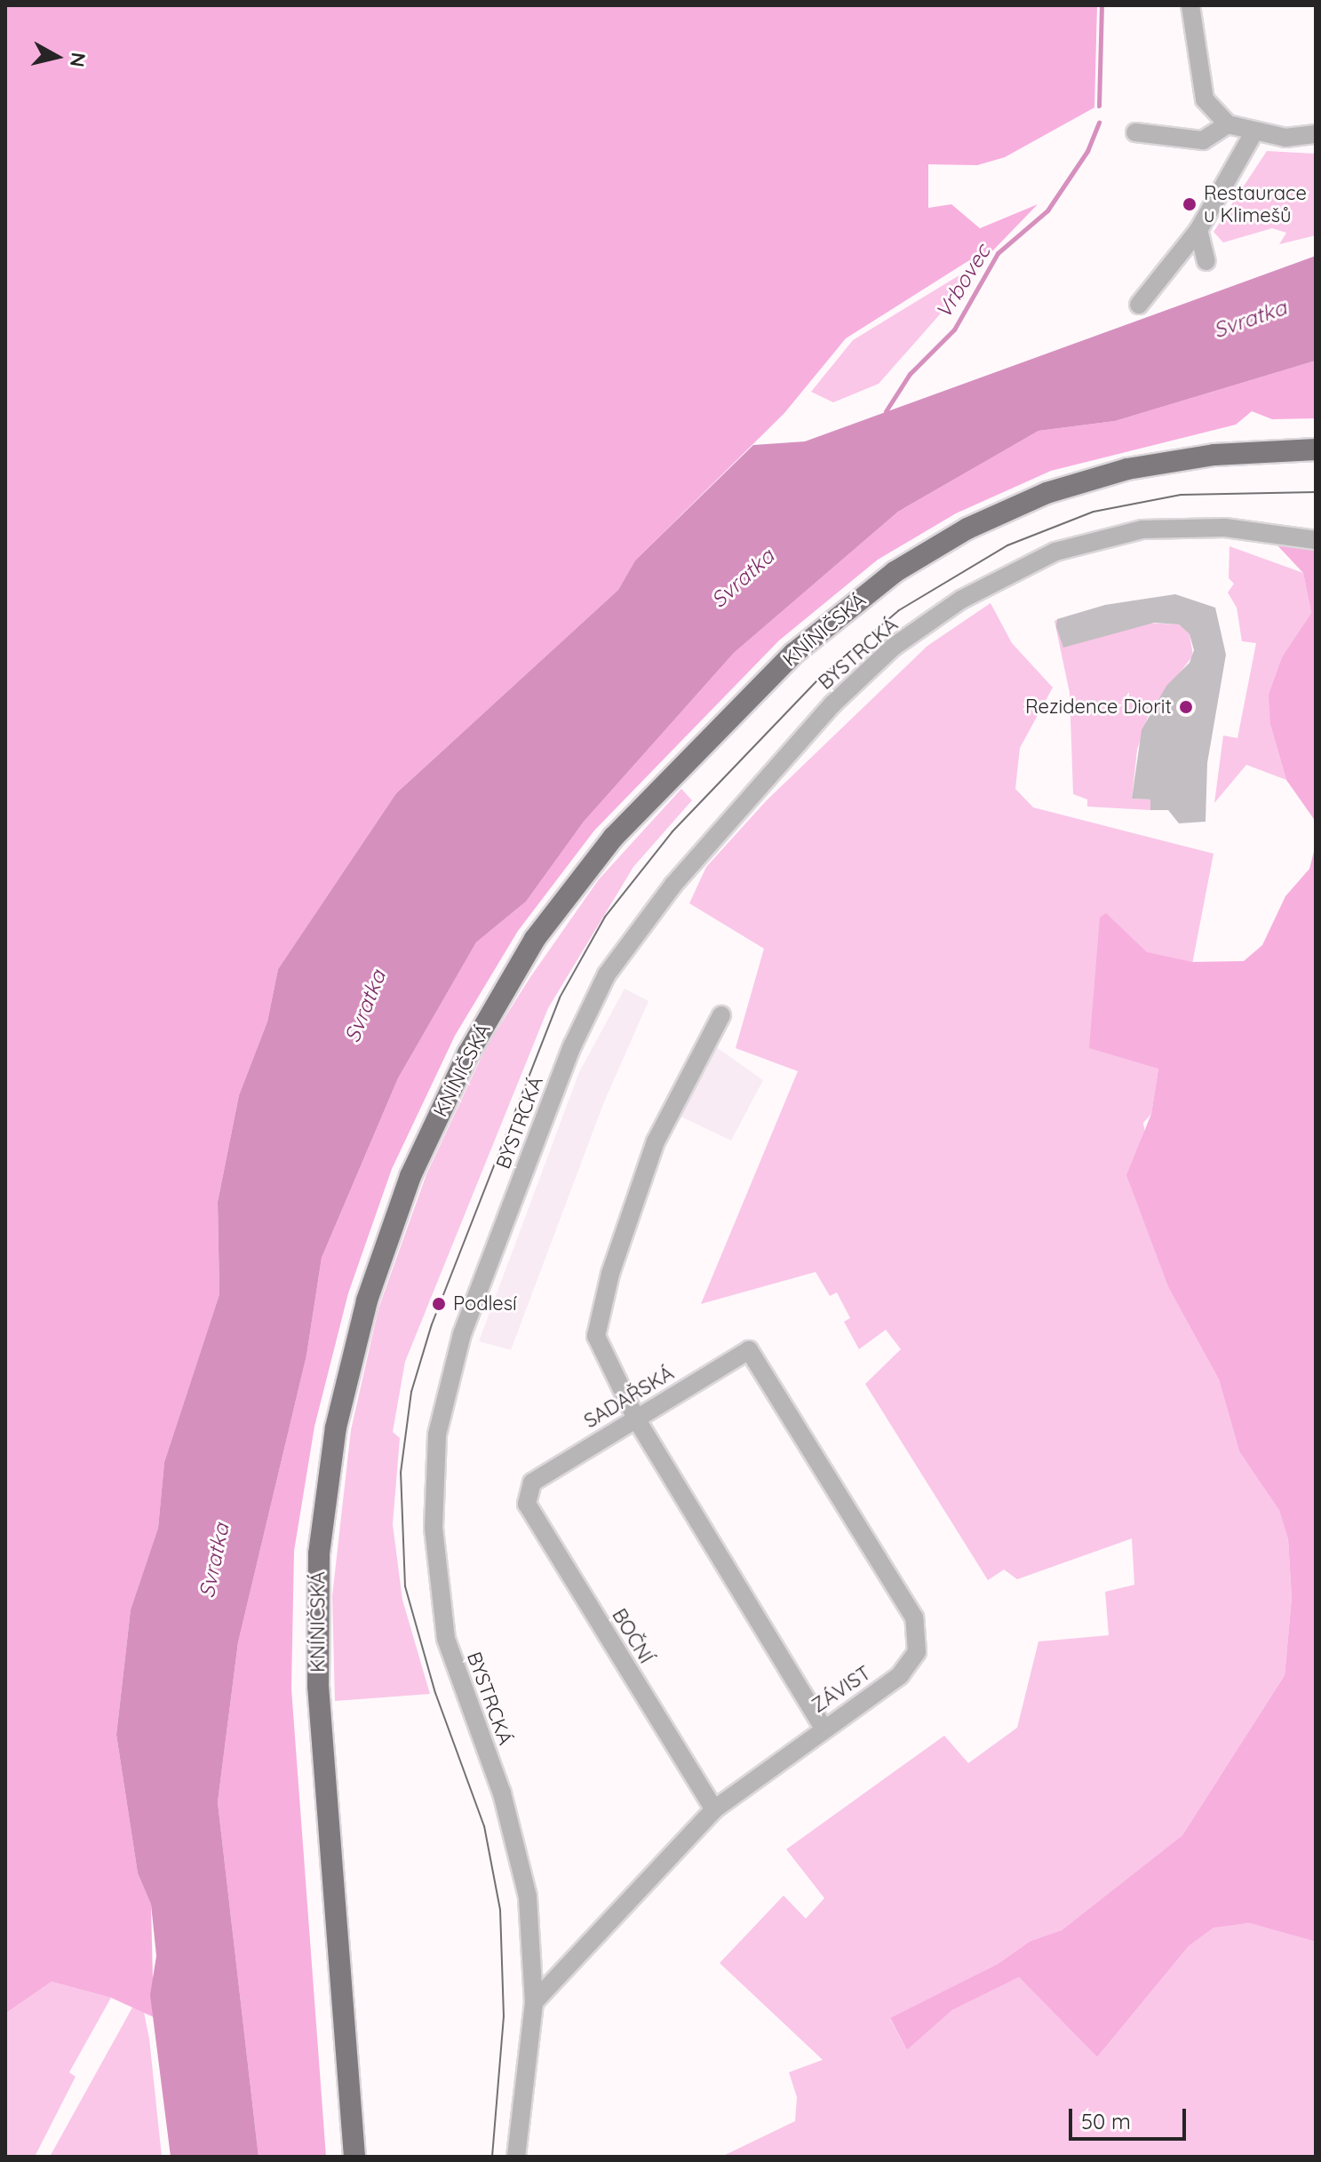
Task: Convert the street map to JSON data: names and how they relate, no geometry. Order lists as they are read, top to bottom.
{
  "streets": {
    "main road": ["KNÍNIČSKÁ"],
    "street": [
      "BYSTRCKÁ",
      "SADAŘSKÁ",
      "BOČNÍ",
      "ZÁVIST"
    ]
  },
  "crossings": [
    ["BYSTRCKÁ", "ZÁVIST"],
    ["SADAŘSKÁ", "BOČNÍ"],
    ["SADAŘSKÁ", "ZÁVIST"],
    ["BOČNÍ", "ZÁVIST"]
  ],
  "water": ["Vrbovec", "Svratka"],
  "places": ["Restaurace u Klimešů", "Rezidence Diorit", "Podlesí"],
  "scale_bar": "50 m",
  "north": "right"
}
